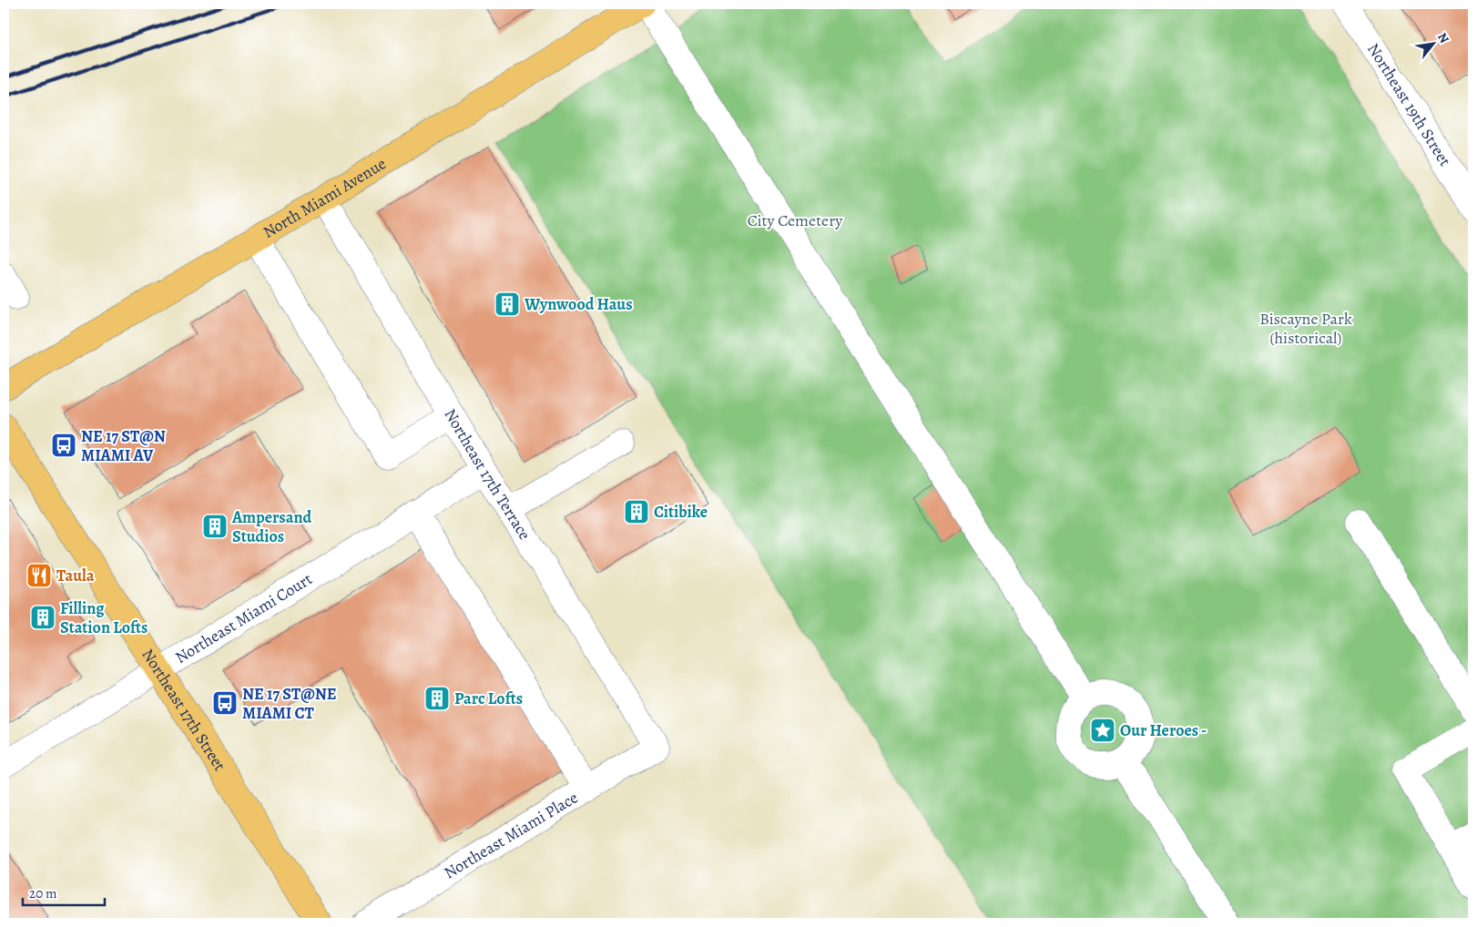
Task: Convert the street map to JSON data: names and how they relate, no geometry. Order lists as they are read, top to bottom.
{
  "streets": {
    "main road": ["North Miami Avenue", "Northeast 17th Street"],
    "street": [
      "Northeast 19th Street",
      "Northeast 17th Terrace",
      "Northeast Miami Court",
      "Northeast Miami Place"
    ]
  },
  "crossings": [
    ["North Miami Avenue", "Northeast 17th Terrace"],
    ["Northeast 17th Terrace", "Northeast Miami Court"],
    ["Northeast 17th Terrace", "Northeast Miami Place"],
    ["Northeast Miami Court", "Northeast 17th Street"]
  ],
  "parks": ["City Cemetery", "Biscayne Park (historical)"],
  "places": {
    "building": [
      "Wynwood Haus",
      "Citibike",
      "Ampersand Studios",
      "Filling Station Lofts",
      "Parc Lofts"
    ],
    "bus stop": ["NE 17 ST@N MIAMI AV", "NE 17 ST@NE MIAMI CT"],
    "restaurant": ["Taula"],
    "place": ["Our Heroes -"]
  },
  "scale_bar": "20 m",
  "north": "top right"
}
